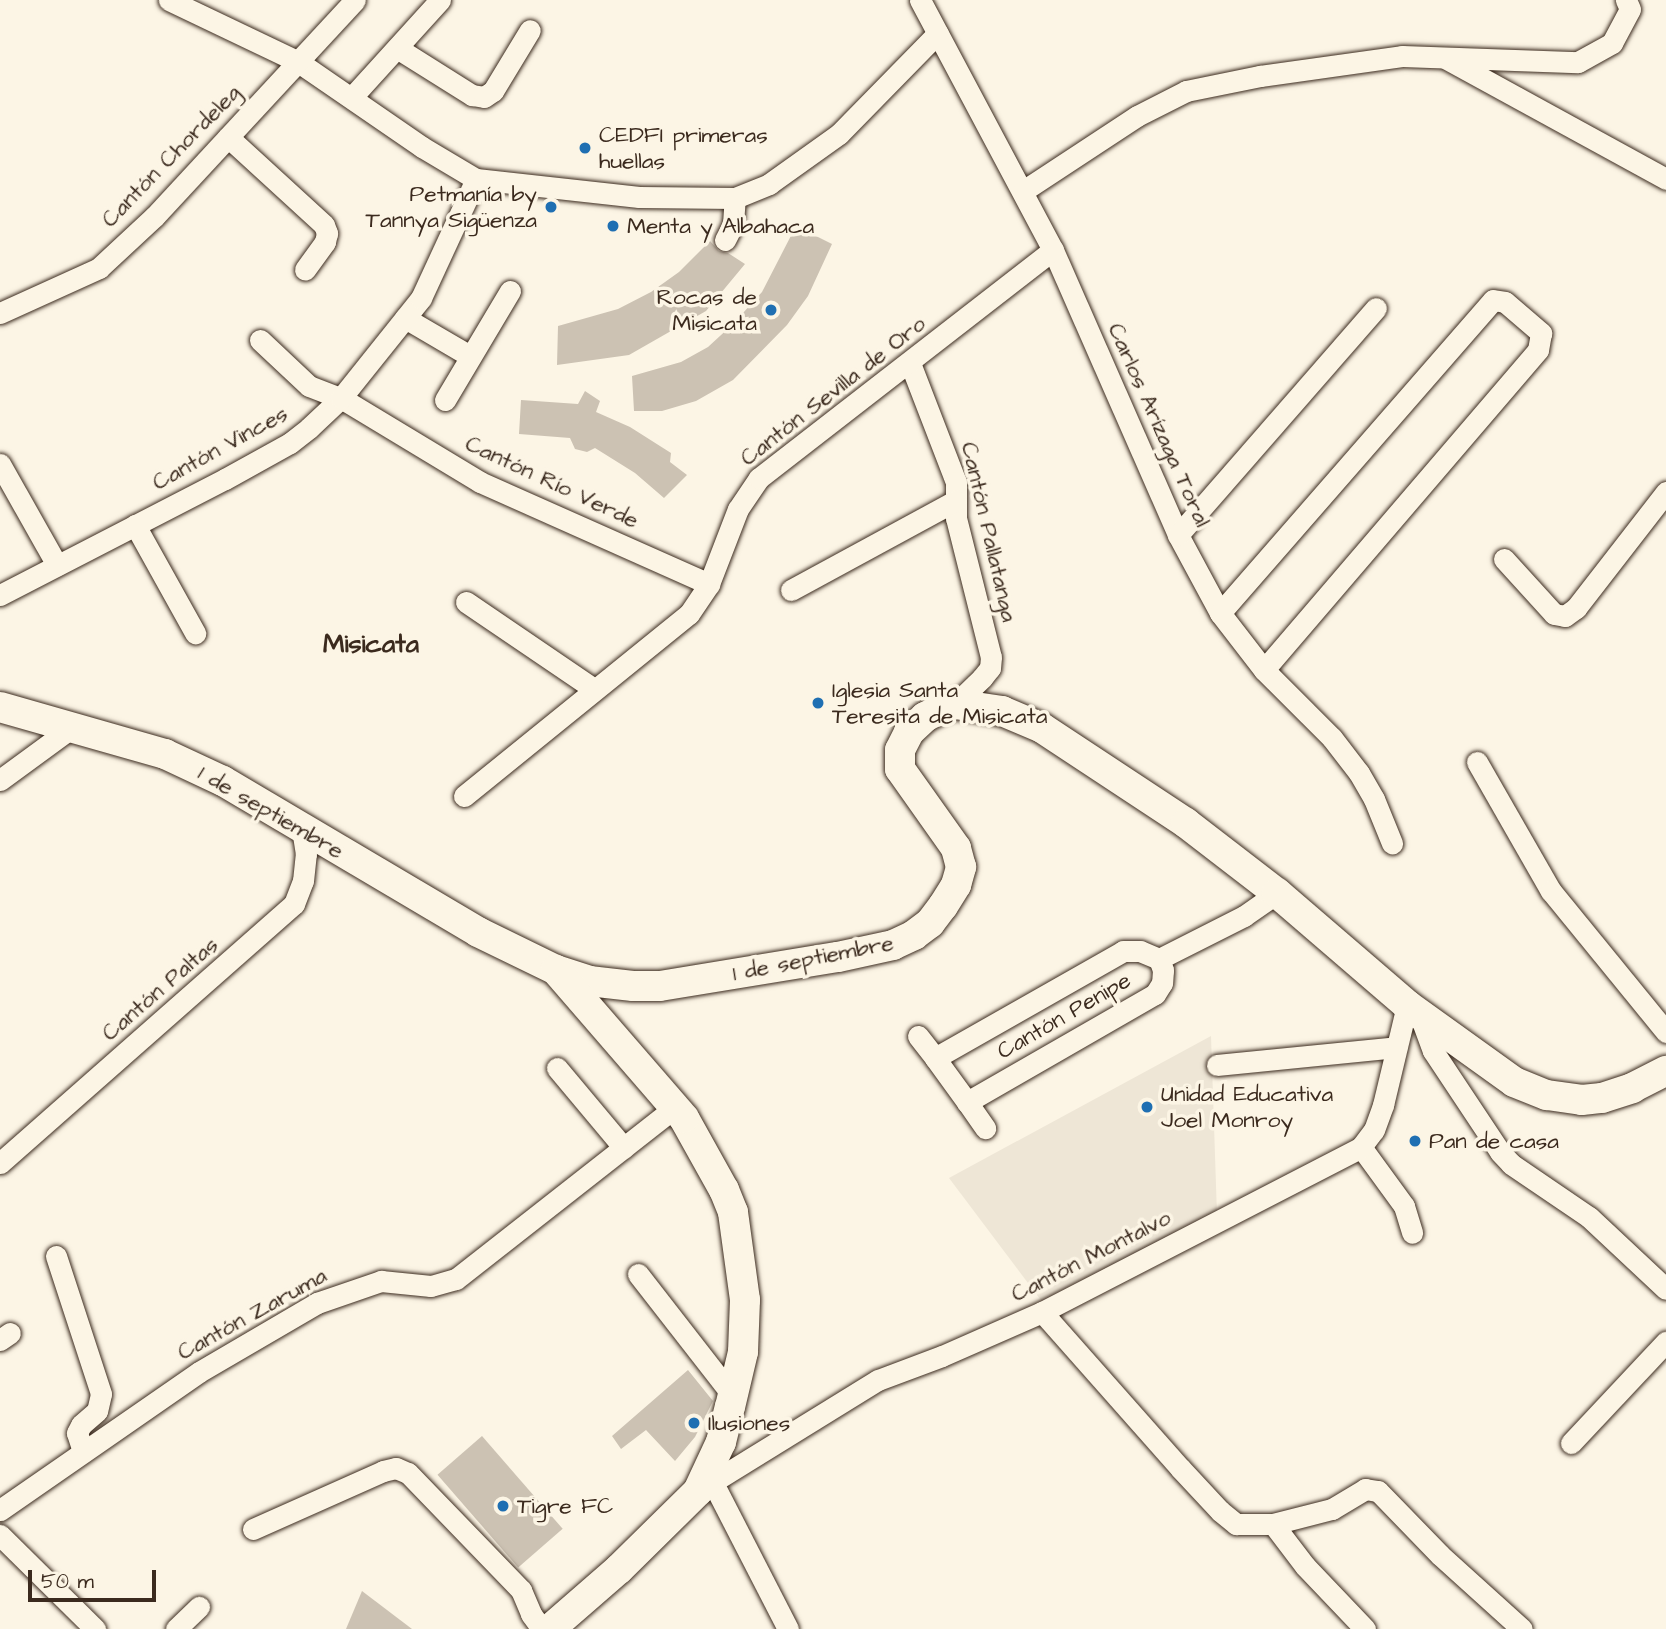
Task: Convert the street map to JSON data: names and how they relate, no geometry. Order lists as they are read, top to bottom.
{
  "streets": {
    "street": [
      "Cantón Chordeleg",
      "Cantón Sevilla de Oro",
      "Carlos Arízaga Toral",
      "Cantón Vinces",
      "Cantón Río Verde",
      "Cantón Pallatanga",
      "1 de septiembre",
      "Cantón Paltas",
      "Cantón Penipe",
      "Cantón Montalvo",
      "Cantón Zaruma"
    ]
  },
  "crossings": [
    ["Cantón Sevilla de Oro", "Carlos Arízaga Toral"],
    ["Cantón Sevilla de Oro", "Cantón Río Verde"],
    ["Cantón Sevilla de Oro", "Cantón Pallatanga"],
    ["Cantón Vinces", "Cantón Río Verde"],
    ["Cantón Pallatanga", "1 de septiembre"],
    ["1 de septiembre", "Cantón Paltas"]
  ],
  "districts": ["Misicata"],
  "places": [
    "CEDFI primeras huellas",
    "Petmanía by Tannya Sigüenza",
    "Menta y Albahaca",
    "Rocas de Misicata",
    "Iglesia Santa Teresita de Misicata",
    "Unidad Educativa Joel Monroy",
    "Pan de casa",
    "Ilusiones",
    "Tigre FC"
  ],
  "scale_bar": "50 m"
}
